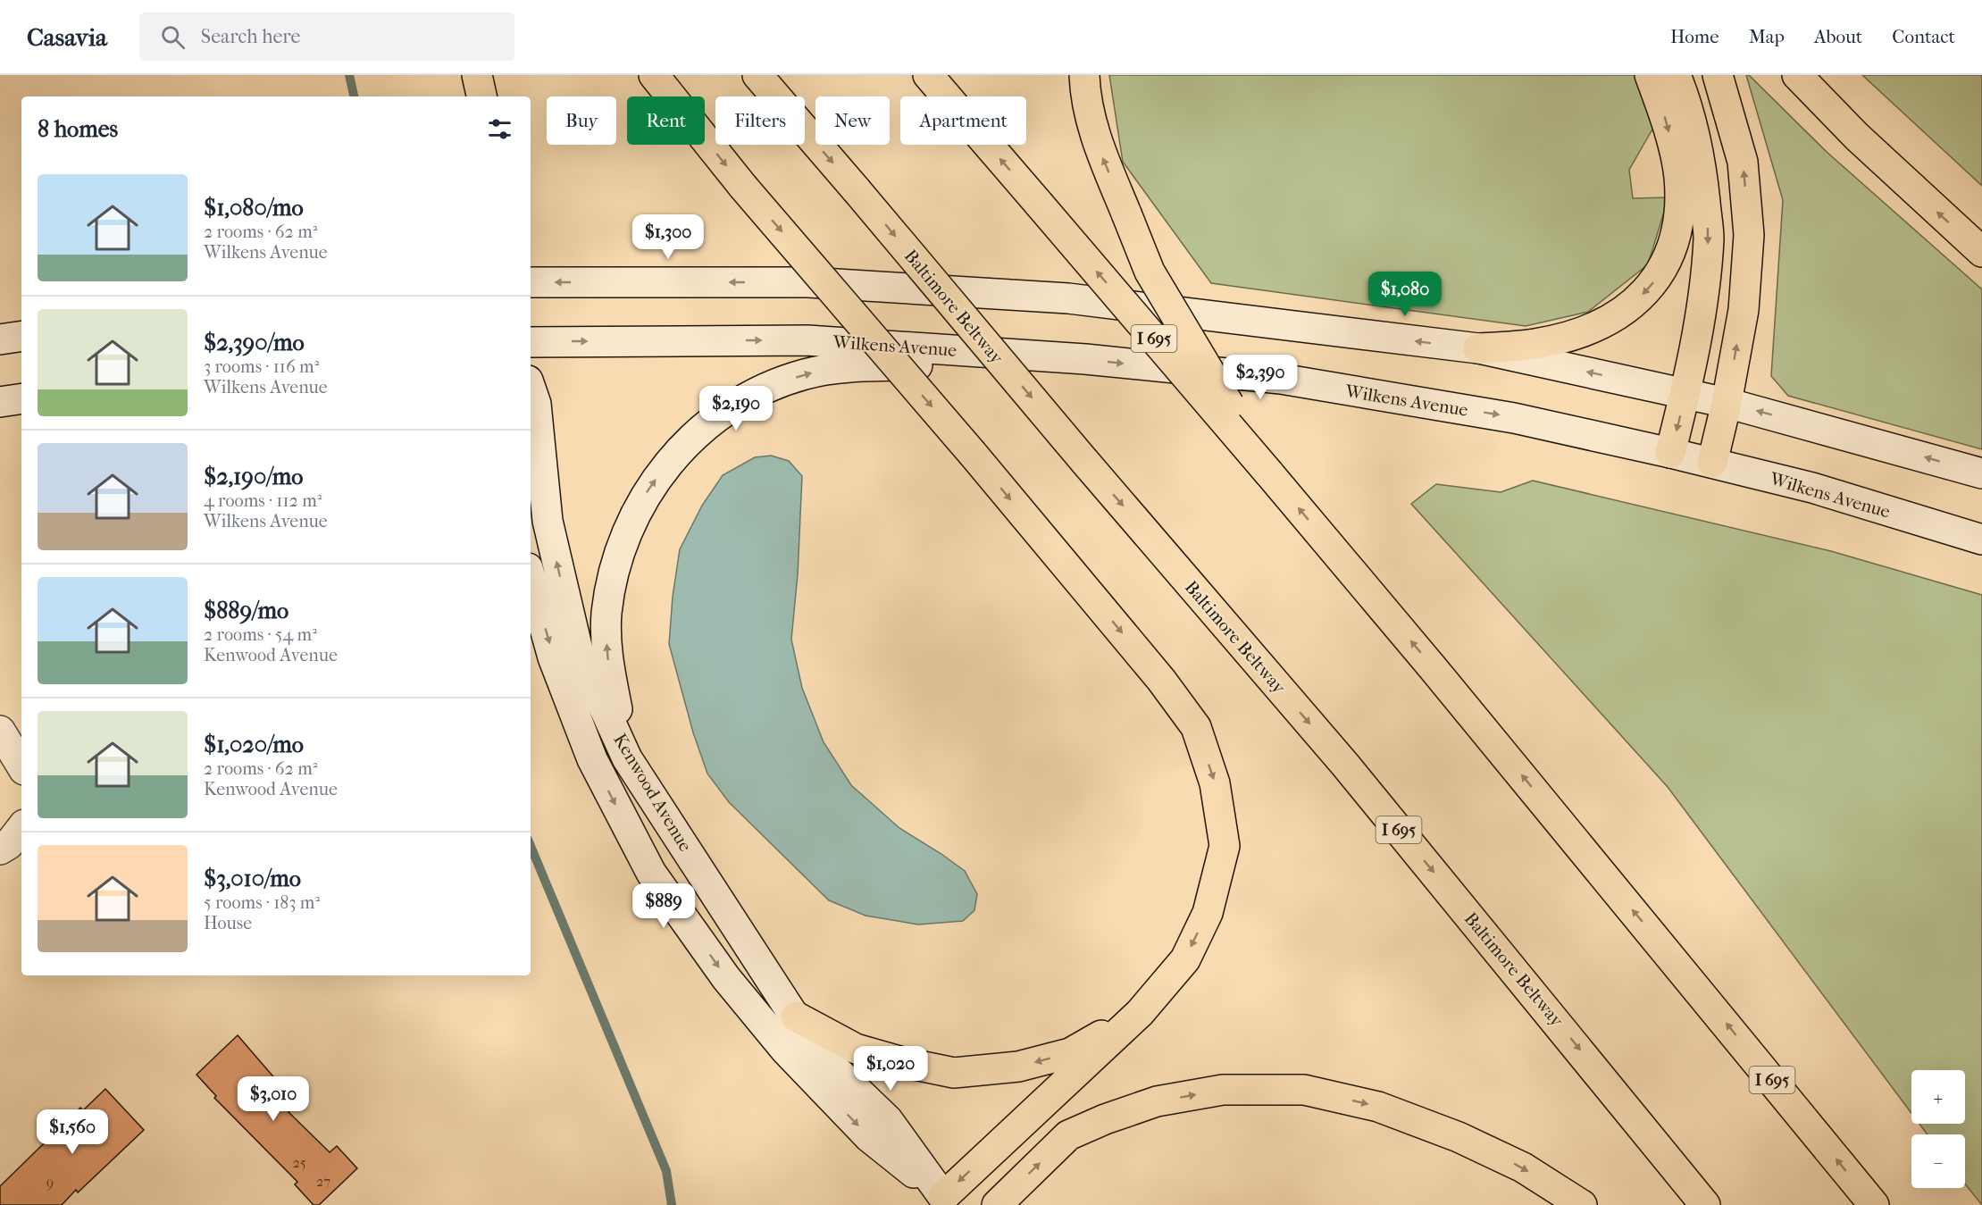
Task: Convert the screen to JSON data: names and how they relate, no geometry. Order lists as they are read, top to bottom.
{
  "streets": {
    "highway": ["Baltimore Beltway", "I 695"],
    "main road": ["Wilkens Avenue", "Kenwood Avenue"]
  },
  "house_numbers": ["25", "27", "9"],
  "page": {
    "header": "Casavia",
    "search": "Search here",
    "nav": [
      "Home",
      "Map",
      "About",
      "Contact"
    ],
    "chip": [
      "Buy",
      "Rent",
      "Filters",
      "New",
      "Apartment"
    ],
    "heading": "8 homes",
    "list": [
      {
        "name": "$1,080/mo",
        "note": "2 rooms · 62 m² · Wilkens Avenue"
      },
      {
        "name": "$2,390/mo",
        "note": "3 rooms · 116 m² · Wilkens Avenue"
      },
      {
        "name": "$2,190/mo",
        "note": "4 rooms · 112 m² · Wilkens Avenue"
      },
      {
        "name": "$889/mo",
        "note": "2 rooms · 54 m² · Kenwood Avenue"
      },
      {
        "name": "$1,020/mo",
        "note": "2 rooms · 62 m² · Kenwood Avenue"
      },
      {
        "name": "$3,010/mo",
        "note": "5 rooms · 183 m² · House"
      }
    ],
    "price": [
      "$1,300",
      "$1,080",
      "$2,390",
      "$2,190",
      "$889",
      "$1,020",
      "$3,010",
      "$1,560"
    ],
    "map_buttons": ["+", "−"]
  }
}
